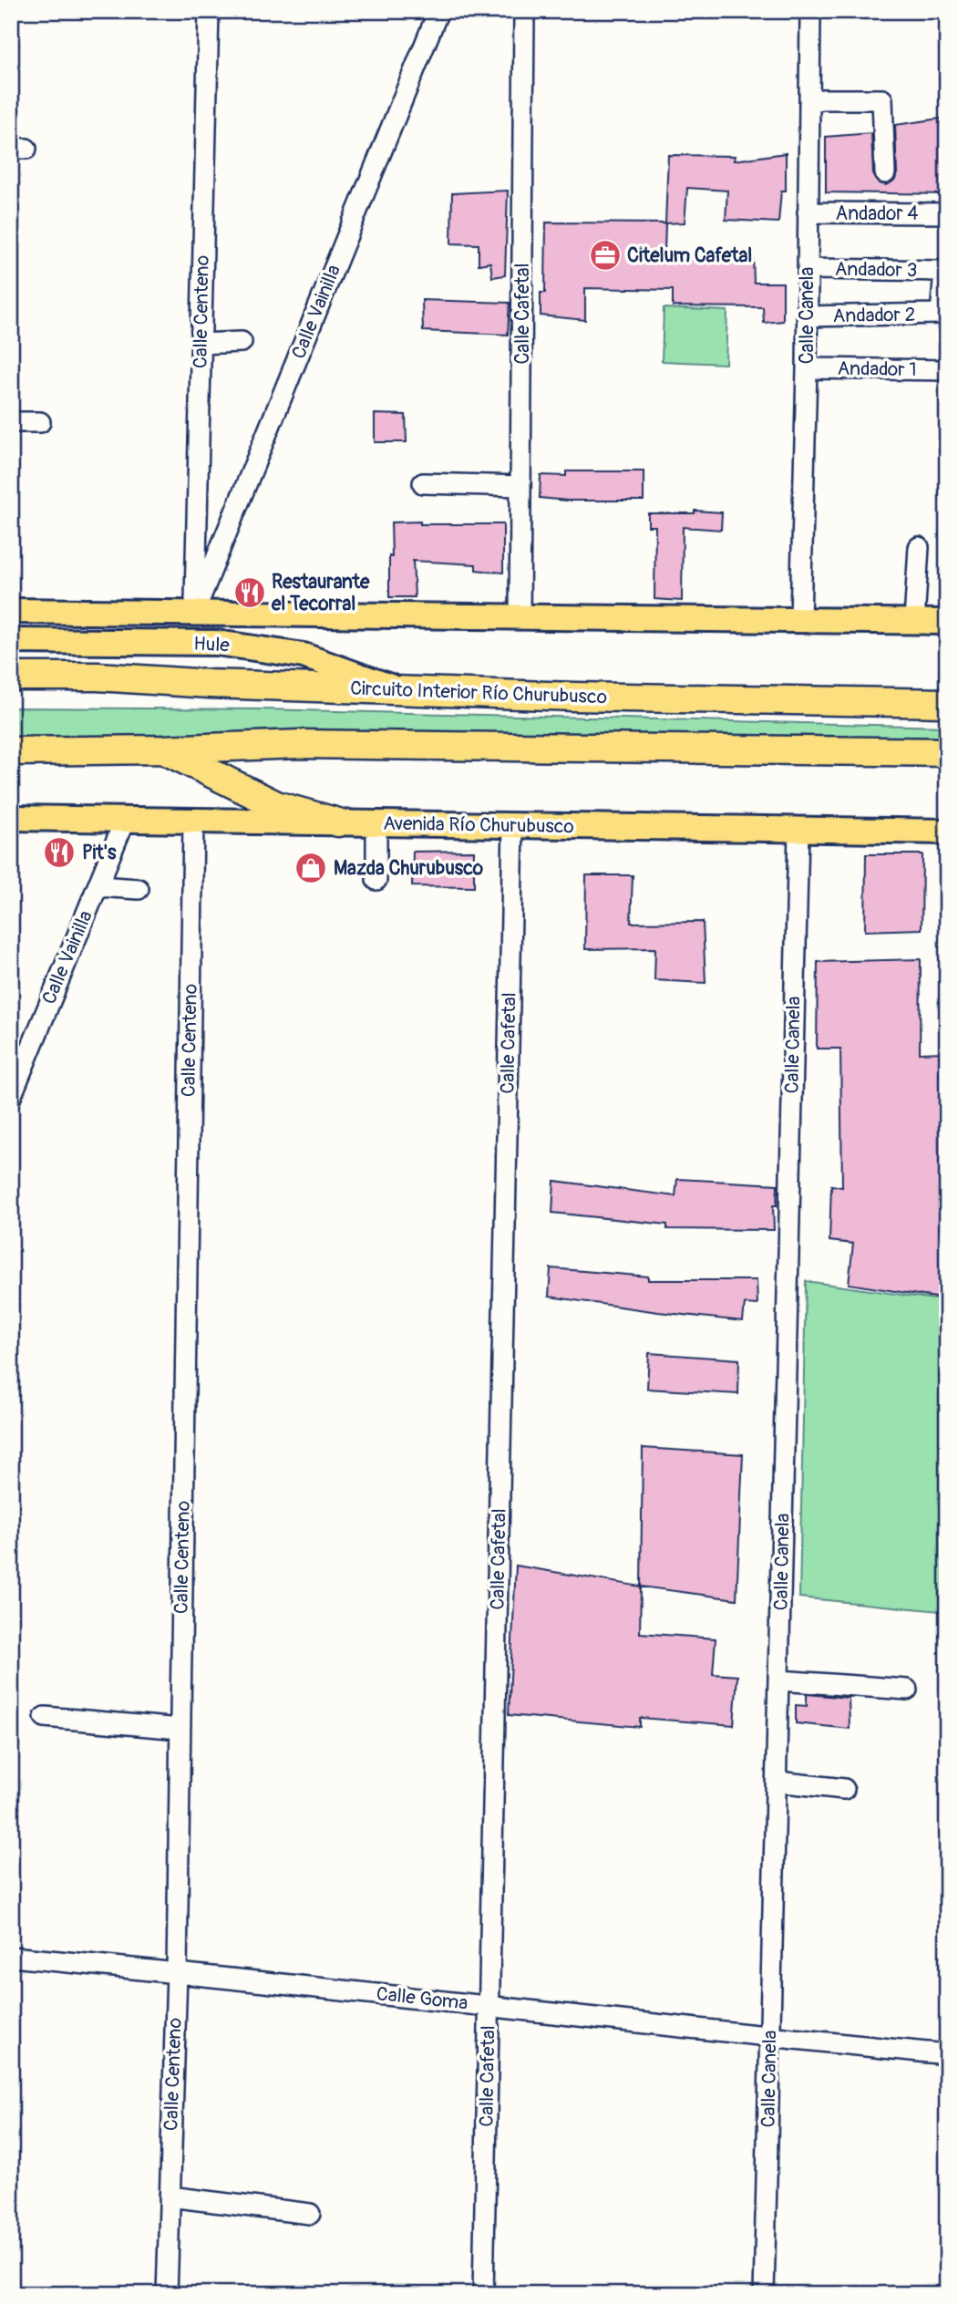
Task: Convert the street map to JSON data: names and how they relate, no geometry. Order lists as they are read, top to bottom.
{
  "streets": {
    "highway": ["Circuito Interior Río Churubusco"],
    "main road": ["Hule", "Avenida Río Churubusco"],
    "street": [
      "Andador 4",
      "Andador 3",
      "Calle Centeno",
      "Calle Vainilla",
      "Calle Cafetal",
      "Calle Canela",
      "Andador 2",
      "Andador 1",
      "Calle Goma"
    ]
  },
  "crossings": [
    ["Andador 4", "Calle Canela"],
    ["Andador 3", "Calle Canela"],
    ["Andador 3", "Andador 2"],
    ["Calle Centeno", "Calle Vainilla"],
    ["Calle Centeno", "Avenida Río Churubusco"],
    ["Calle Centeno", "Calle Goma"],
    ["Calle Vainilla", "Avenida Río Churubusco"],
    ["Calle Cafetal", "Avenida Río Churubusco"],
    ["Calle Cafetal", "Calle Goma"],
    ["Calle Canela", "Andador 2"],
    ["Calle Canela", "Andador 1"],
    ["Calle Canela", "Avenida Río Churubusco"],
    ["Calle Canela", "Calle Goma"],
    ["Hule", "Circuito Interior Río Churubusco"]
  ],
  "places": {
    "office": ["Citelum Cafetal"],
    "restaurant": ["Restaurante el Tecorral", "Pit's"],
    "shop": ["Mazda Churubusco"]
  }
}
